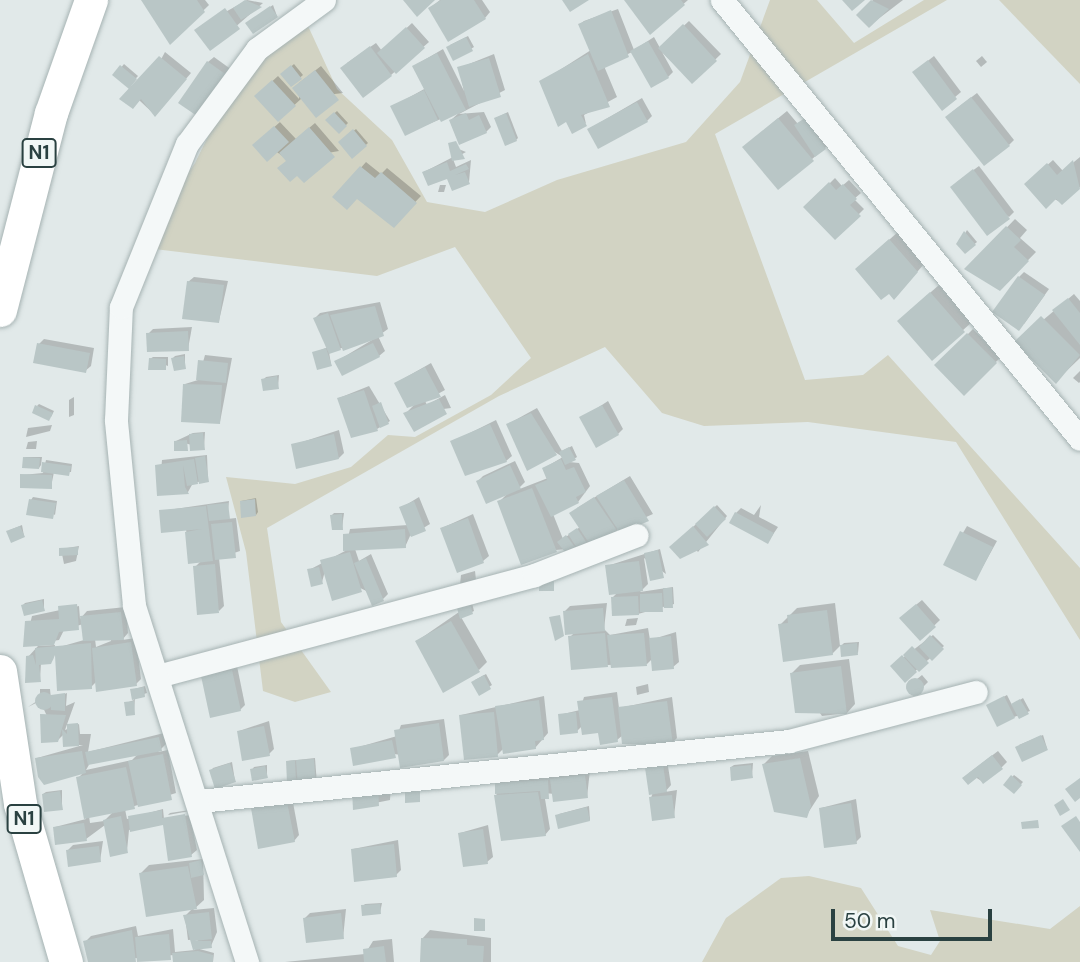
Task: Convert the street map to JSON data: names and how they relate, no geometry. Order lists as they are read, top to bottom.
{
  "streets": {
    "highway": ["N1"]
  },
  "scale_bar": "50 m"
}
